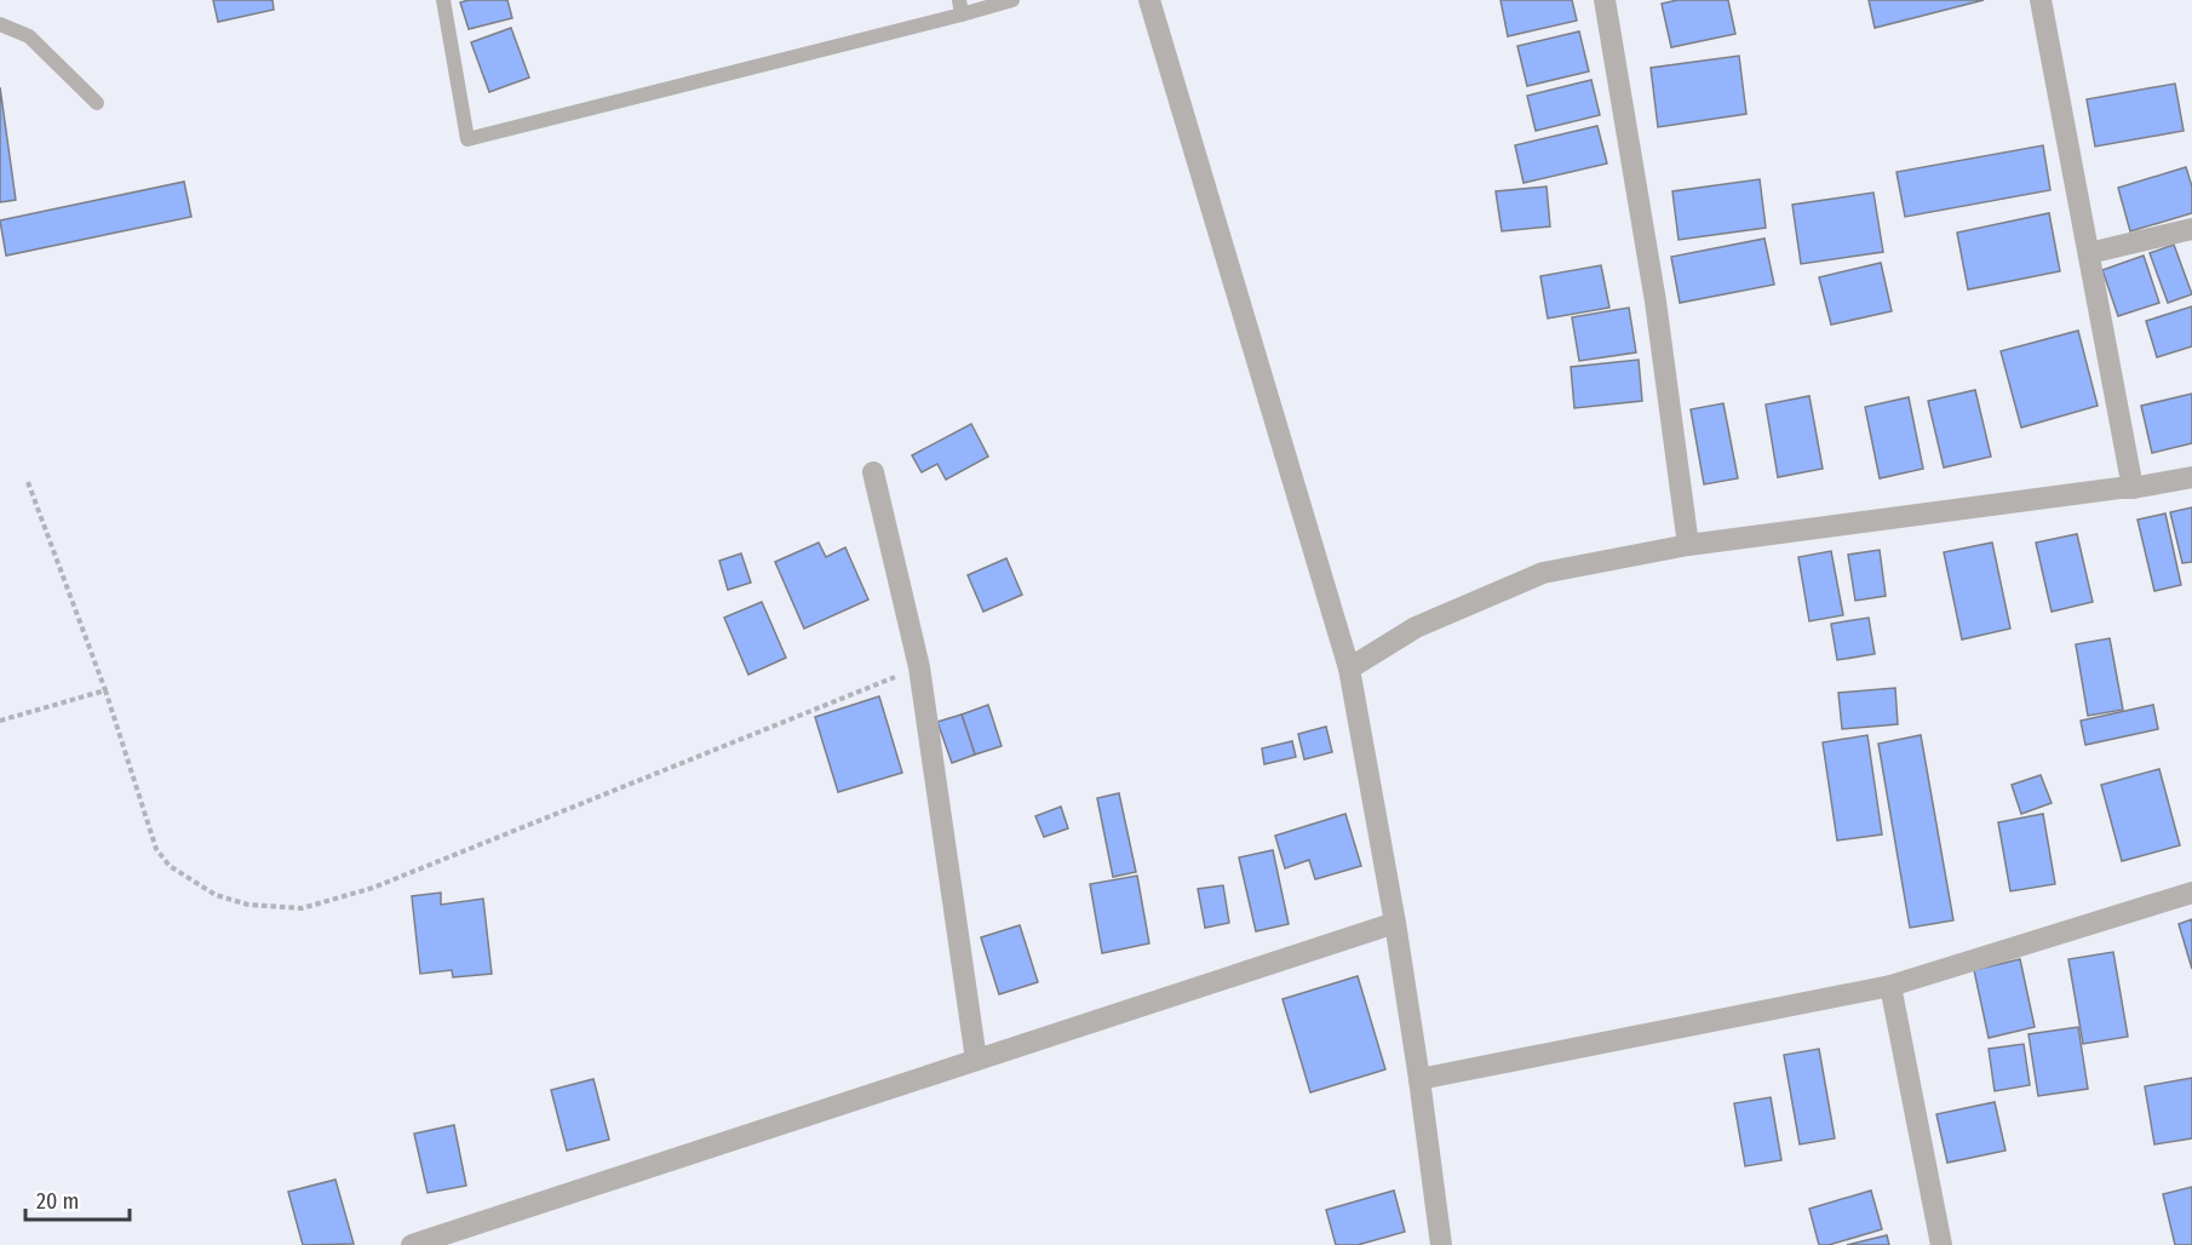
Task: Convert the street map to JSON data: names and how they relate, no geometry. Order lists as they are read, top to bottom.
{
  "scale_bar": "20 m"
}
